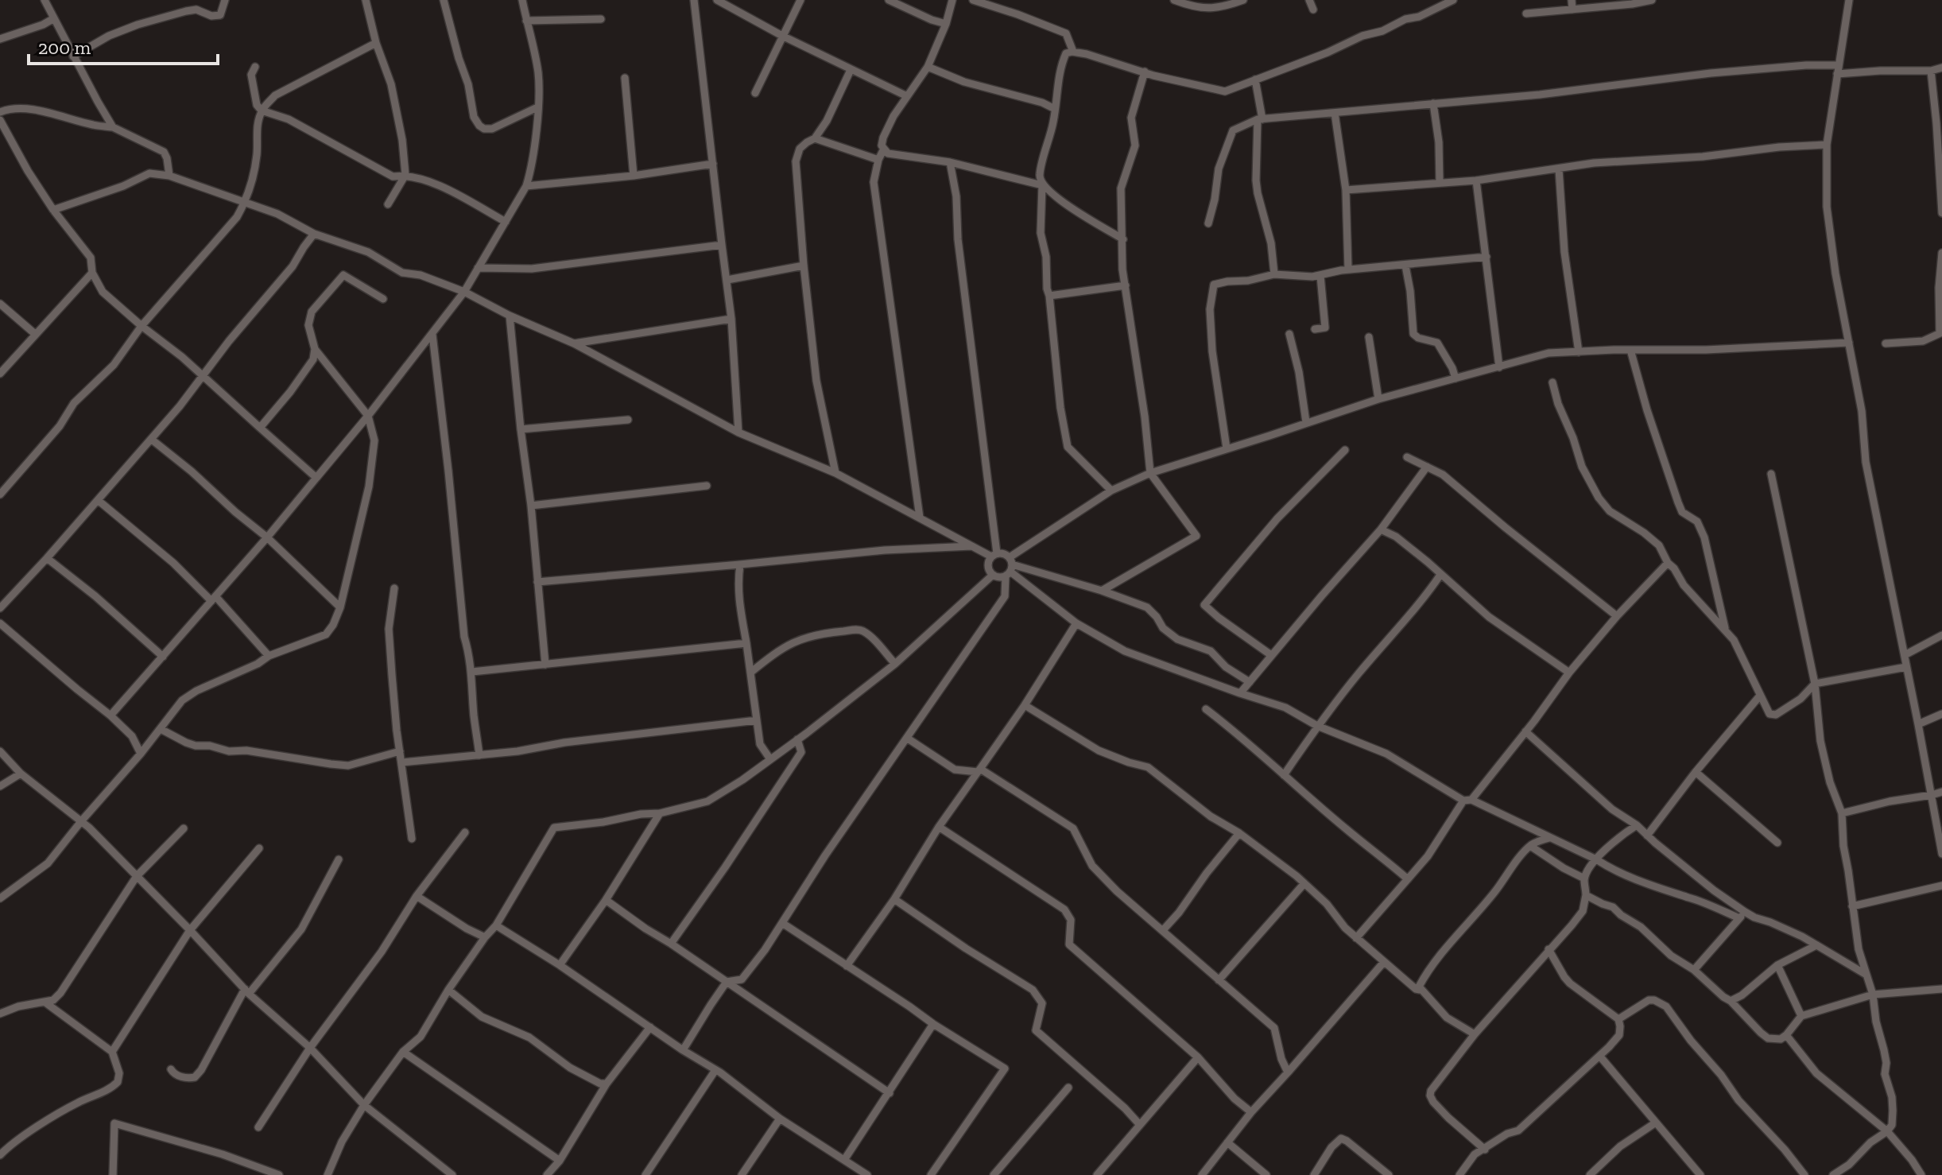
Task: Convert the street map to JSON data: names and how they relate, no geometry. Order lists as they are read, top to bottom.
{
  "scale_bar": "200 m"
}
